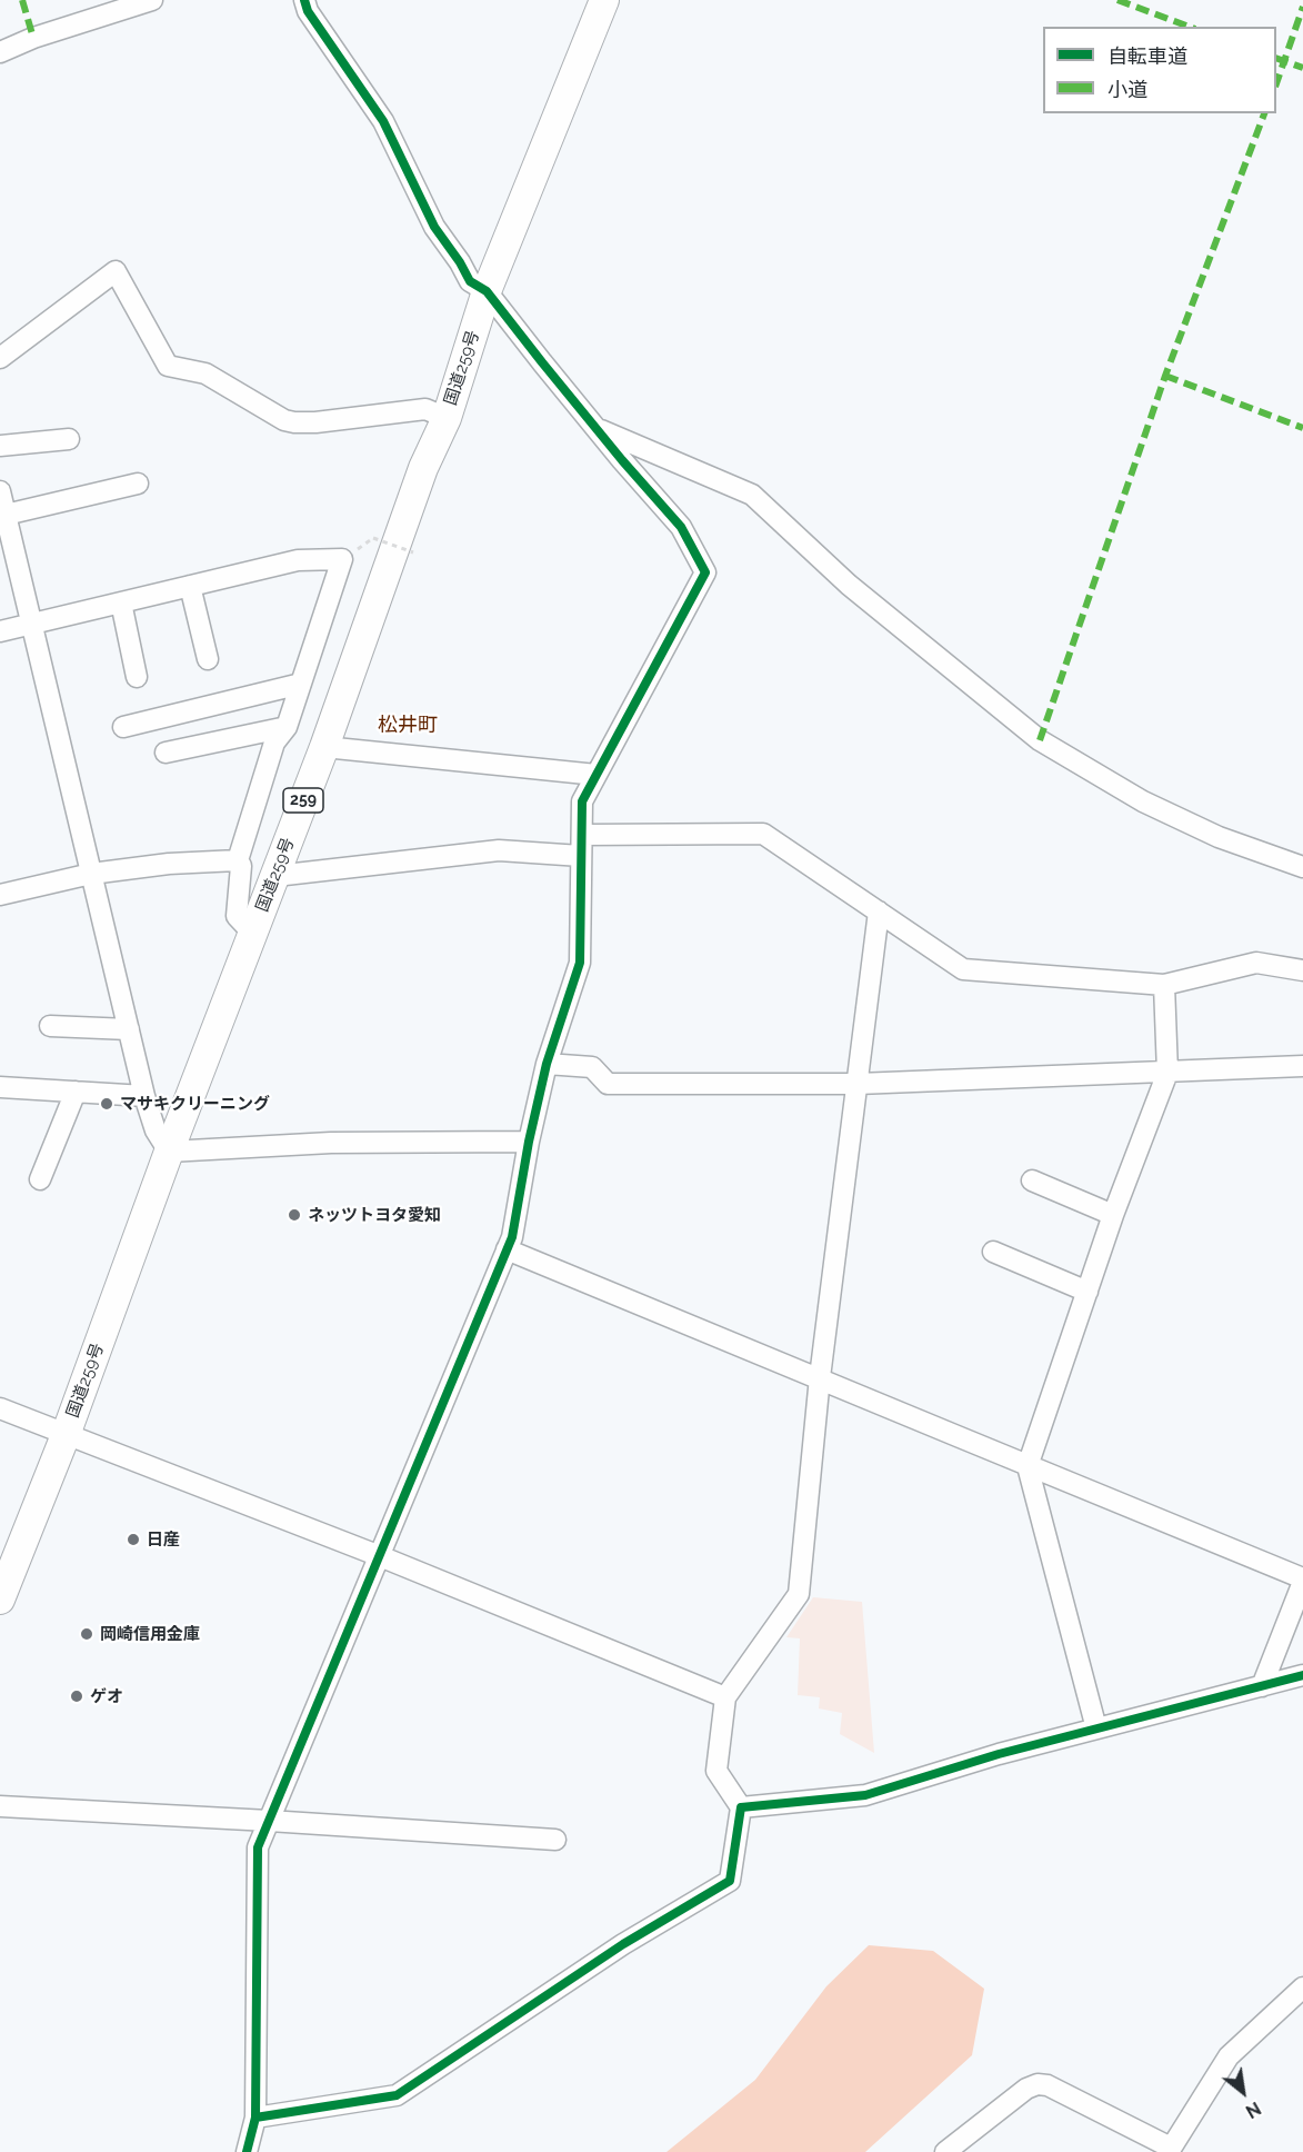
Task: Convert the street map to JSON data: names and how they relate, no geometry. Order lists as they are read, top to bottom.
{
  "streets": {
    "highway": ["国道259号", "259"]
  },
  "districts": ["松井町"],
  "places": [
    "マサキクリーニング",
    "ネッツトヨタ愛知",
    "日産",
    "岡崎信用金庫",
    "ゲオ"
  ],
  "legend": ["自転車道", "小道"],
  "north": "bottom right"
}
